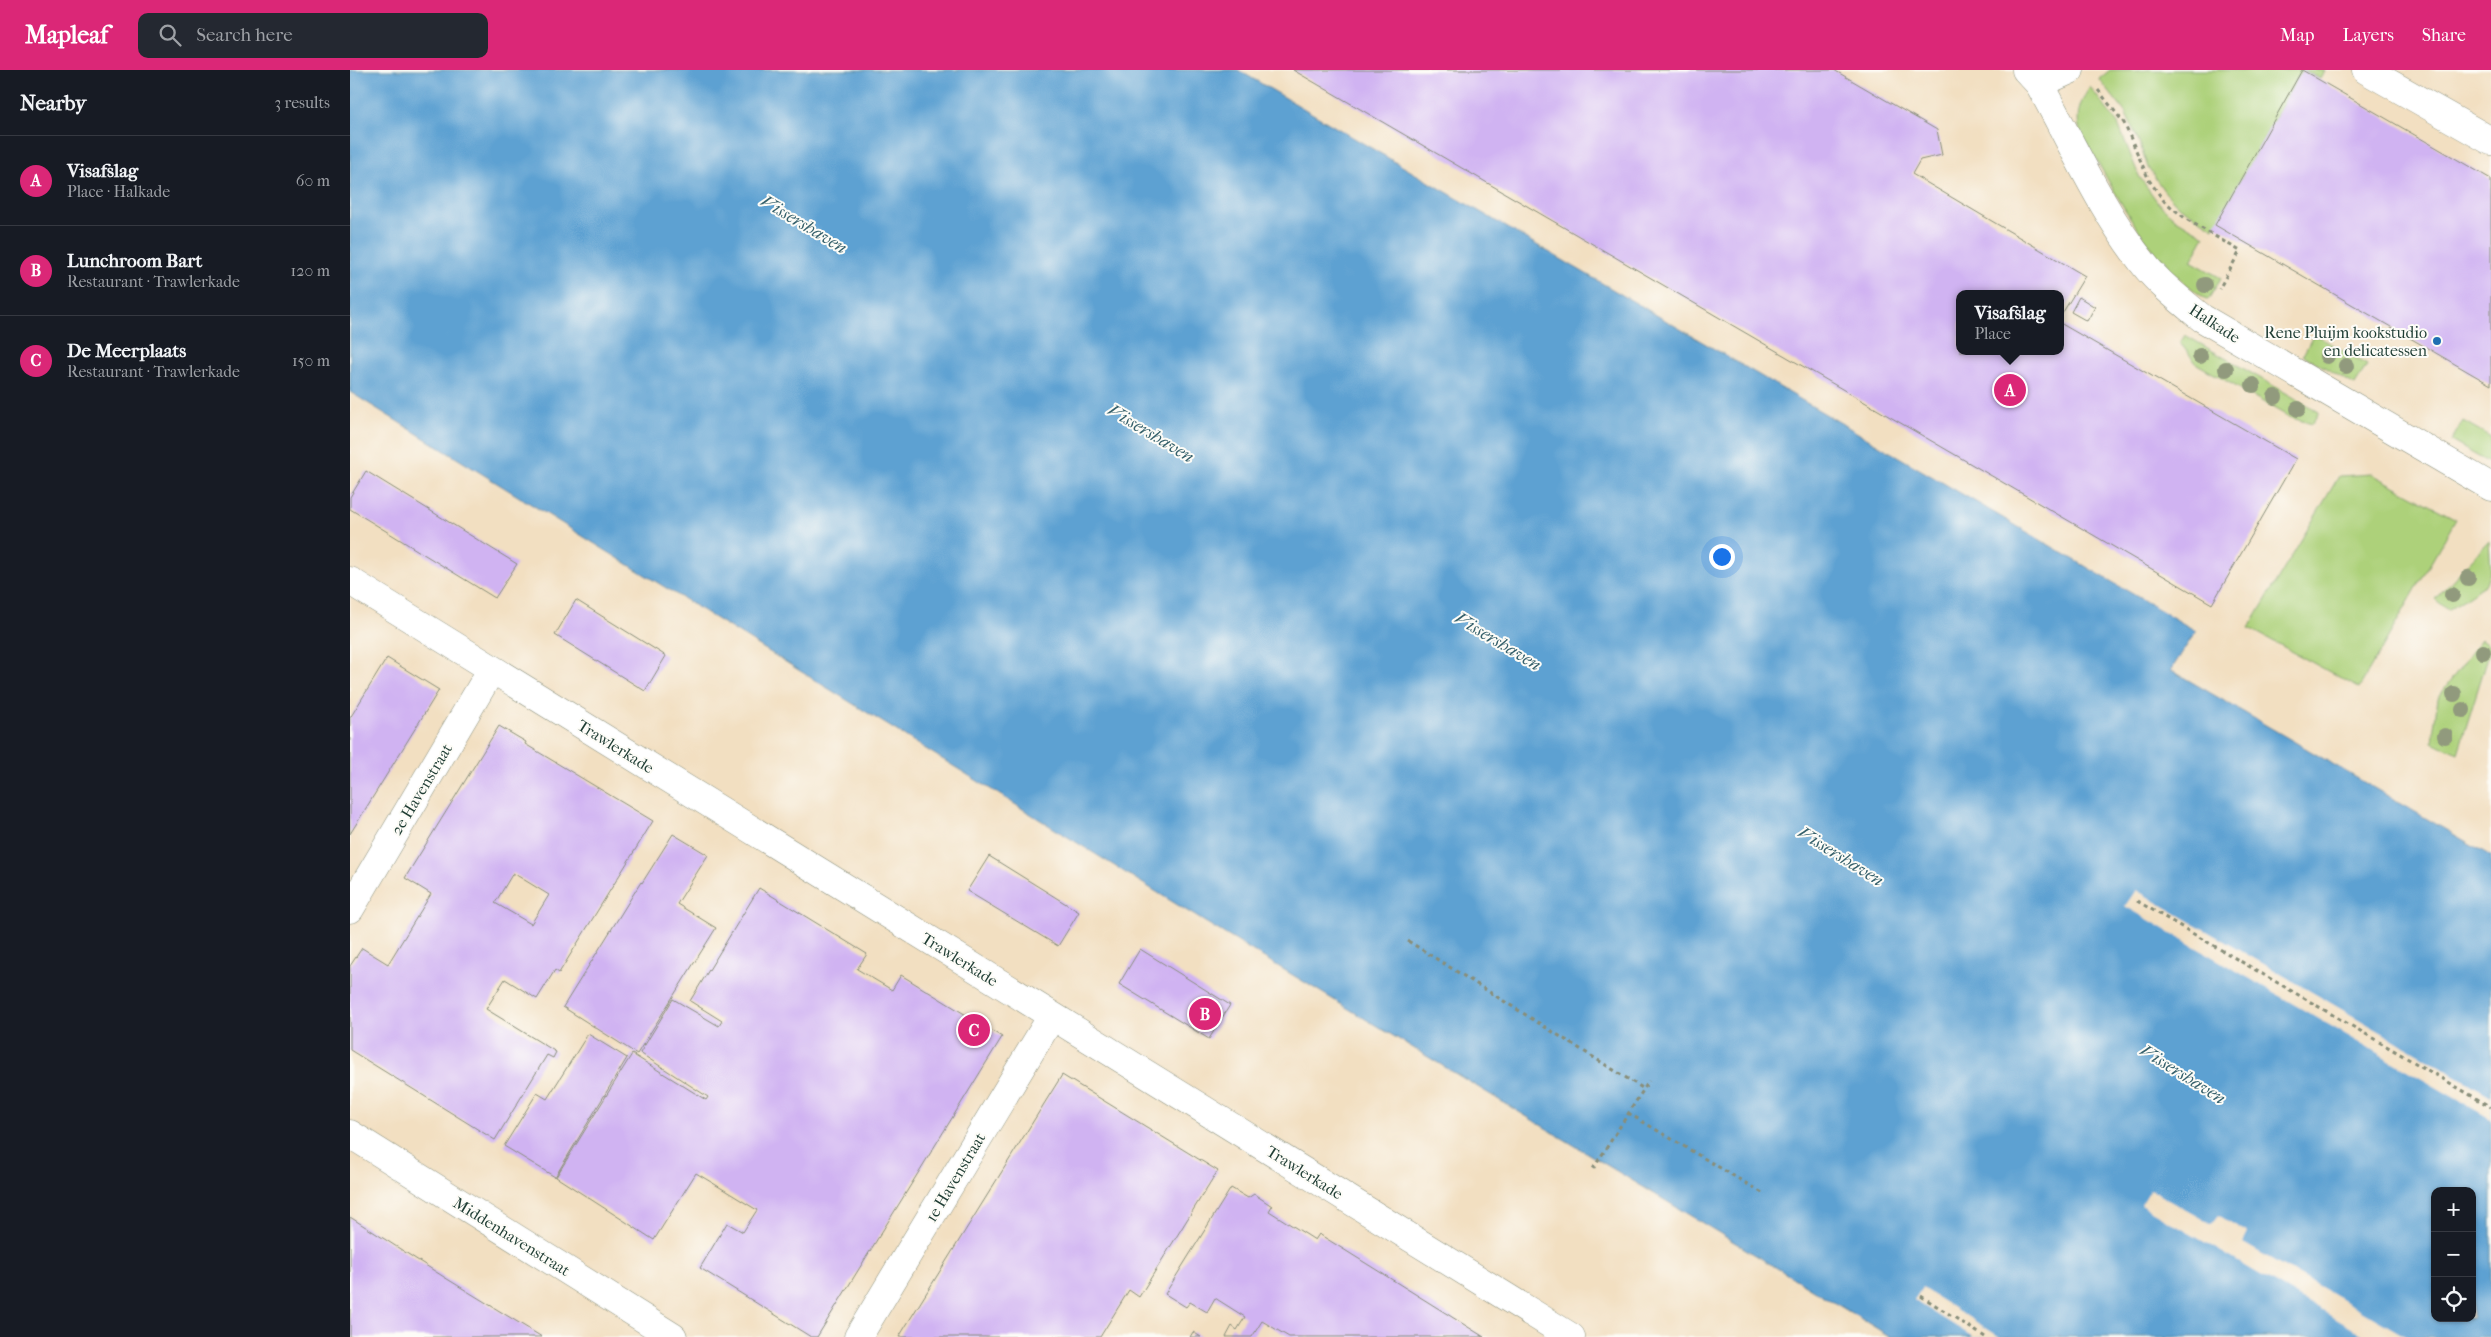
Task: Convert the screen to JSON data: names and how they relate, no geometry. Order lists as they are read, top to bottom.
{
  "streets": {
    "street": [
      "Halkade",
      "Trawlerkade",
      "2e Havenstraat",
      "1e Havenstraat",
      "Middenhavenstraat"
    ]
  },
  "crossings": [
    ["Trawlerkade", "2e Havenstraat"],
    ["Trawlerkade", "1e Havenstraat"]
  ],
  "water": ["Vissershaven"],
  "places": ["Rene Pluijm kookstudio en delicatessen"],
  "page": {
    "header": "Mapleaf",
    "search": "Search here",
    "nav": ["Map", "Layers", "Share"],
    "heading": ["Nearby", "3 results"],
    "list": [
      {
        "mark": "A",
        "name": "Visafslag",
        "note": "Place · Halkade",
        "value": "60 m"
      },
      {
        "mark": "B",
        "name": "Lunchroom Bart",
        "note": "Restaurant · Trawlerkade",
        "value": "120 m"
      },
      {
        "mark": "C",
        "name": "De Meerplaats",
        "note": "Restaurant · Trawlerkade",
        "value": "150 m"
      }
    ],
    "popup": ["Visafslag", "Place"],
    "pins": ["A", "B", "C"],
    "map_buttons": ["+", "−"]
  }
}
